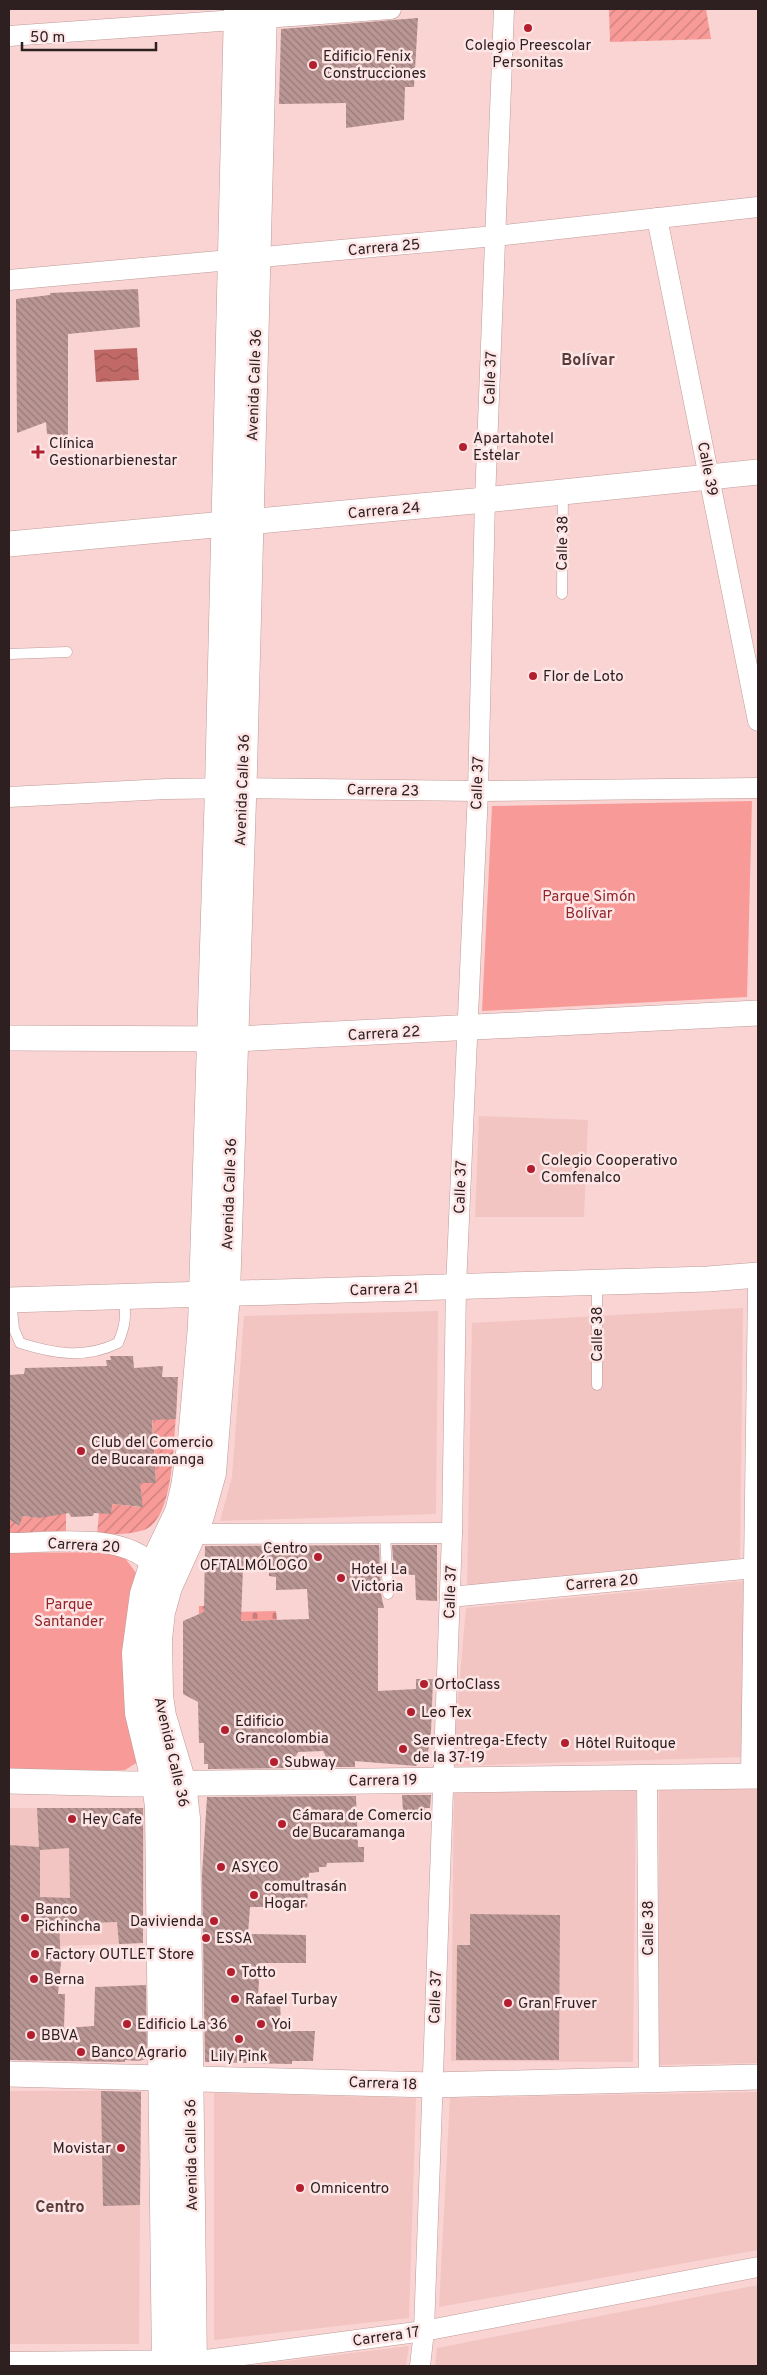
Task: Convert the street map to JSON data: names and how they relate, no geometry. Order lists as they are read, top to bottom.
{
  "streets": {
    "main road": ["Avenida Calle 36"],
    "street": [
      "Carrera 25",
      "Calle 37",
      "Calle 39",
      "Carrera 24",
      "Calle 38",
      "Carrera 23",
      "Carrera 22",
      "Carrera 21",
      "Carrera 20",
      "Carrera 19",
      "Carrera 18",
      "Carrera 17"
    ]
  },
  "crossings": [
    ["Carrera 25", "Calle 37"],
    ["Carrera 25", "Avenida Calle 36"],
    ["Carrera 25", "Calle 39"],
    ["Calle 37", "Carrera 24"],
    ["Calle 37", "Carrera 23"],
    ["Calle 37", "Carrera 22"],
    ["Calle 37", "Carrera 21"],
    ["Calle 37", "Carrera 20"],
    ["Calle 37", "Carrera 19"],
    ["Calle 37", "Carrera 18"],
    ["Calle 37", "Carrera 17"],
    ["Avenida Calle 36", "Carrera 24"],
    ["Avenida Calle 36", "Carrera 23"],
    ["Avenida Calle 36", "Carrera 22"],
    ["Avenida Calle 36", "Carrera 21"],
    ["Avenida Calle 36", "Carrera 20"],
    ["Avenida Calle 36", "Carrera 19"],
    ["Avenida Calle 36", "Carrera 18"],
    ["Avenida Calle 36", "Carrera 17"],
    ["Calle 39", "Carrera 24"],
    ["Carrera 24", "Calle 38"],
    ["Calle 38", "Carrera 21"],
    ["Calle 38", "Carrera 19"],
    ["Calle 38", "Carrera 18"]
  ],
  "districts": ["Bolívar", "Centro"],
  "parks": ["Parque Simón Bolívar", "Parque Santander"],
  "places": {
    "other": [
      "Colegio Preescolar Personitas",
      "Edificio Fenix Construcciones",
      "Apartahotel Estelar",
      "Flor de Loto",
      "Colegio Cooperativo Comfenalco",
      "Club del Comercio de Bucaramanga",
      "Centro OFTALMÓLOGO",
      "Hotel La Victoria",
      "OrtoClass",
      "Leo Tex",
      "Edificio Grancolombia",
      "Hôtel Ruitoque",
      "Servientrega-Efecty de la 37-19",
      "Subway",
      "Hey Cafe",
      "Cámara de Comercio de Bucaramanga",
      "ASYCO",
      "comultrasán Hogar",
      "Banco Pichincha",
      "Davivienda",
      "ESSA",
      "Factory OUTLET Store",
      "Totto",
      "Berna",
      "Rafael Turbay",
      "Gran Fruver",
      "Edificio La 36",
      "Yoi",
      "BBVA",
      "Lily Pink",
      "Banco Agrario",
      "Movistar",
      "Omnicentro"
    ],
    "health": ["Clínica Gestionarbienestar"]
  },
  "scale_bar": "50 m"
}
